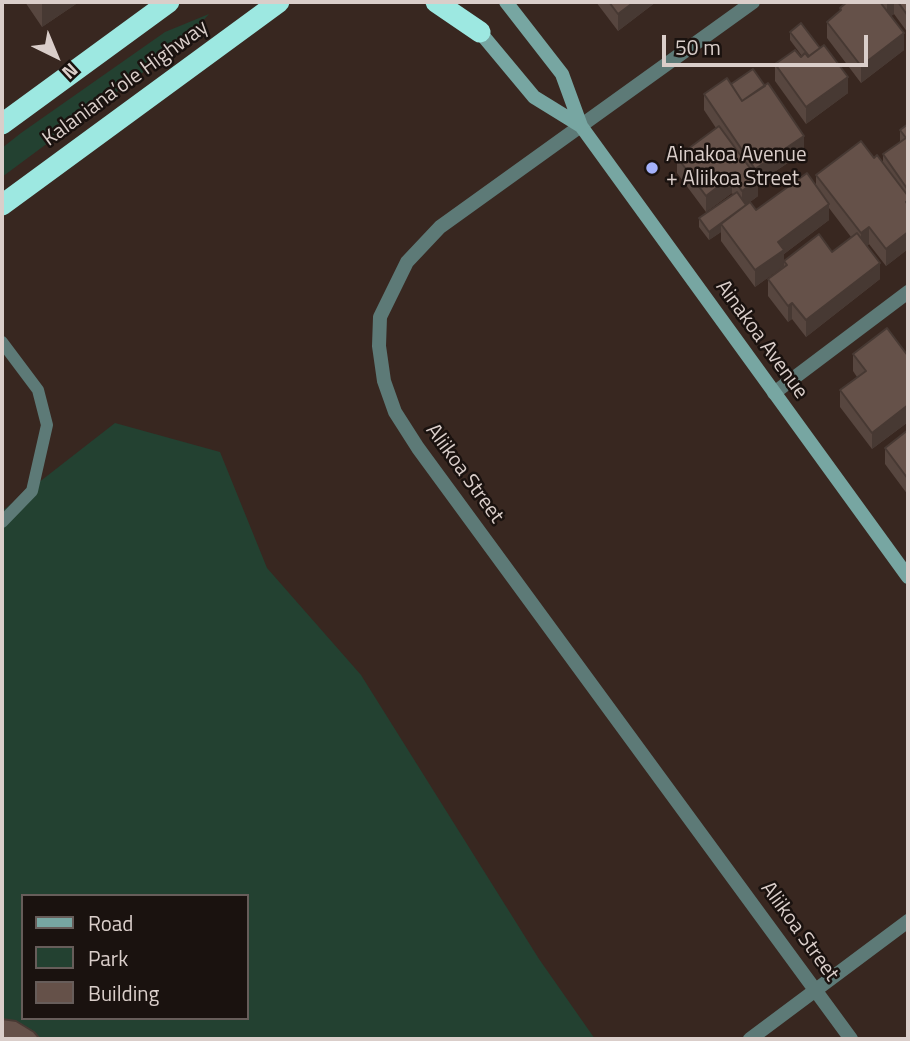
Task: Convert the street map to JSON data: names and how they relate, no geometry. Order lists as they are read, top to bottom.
{
  "streets": {
    "highway": ["Kalaniana’ole Highway"],
    "street": ["Ainakoa Avenue", "Aliikoa Street"]
  },
  "crossings": [
    ["Ainakoa Avenue", "Aliikoa Street"]
  ],
  "places": ["Ainakoa Avenue + Aliikoa Street"],
  "legend": ["Road", "Park", "Building"],
  "scale_bar": "50 m",
  "north": "bottom right"
}
